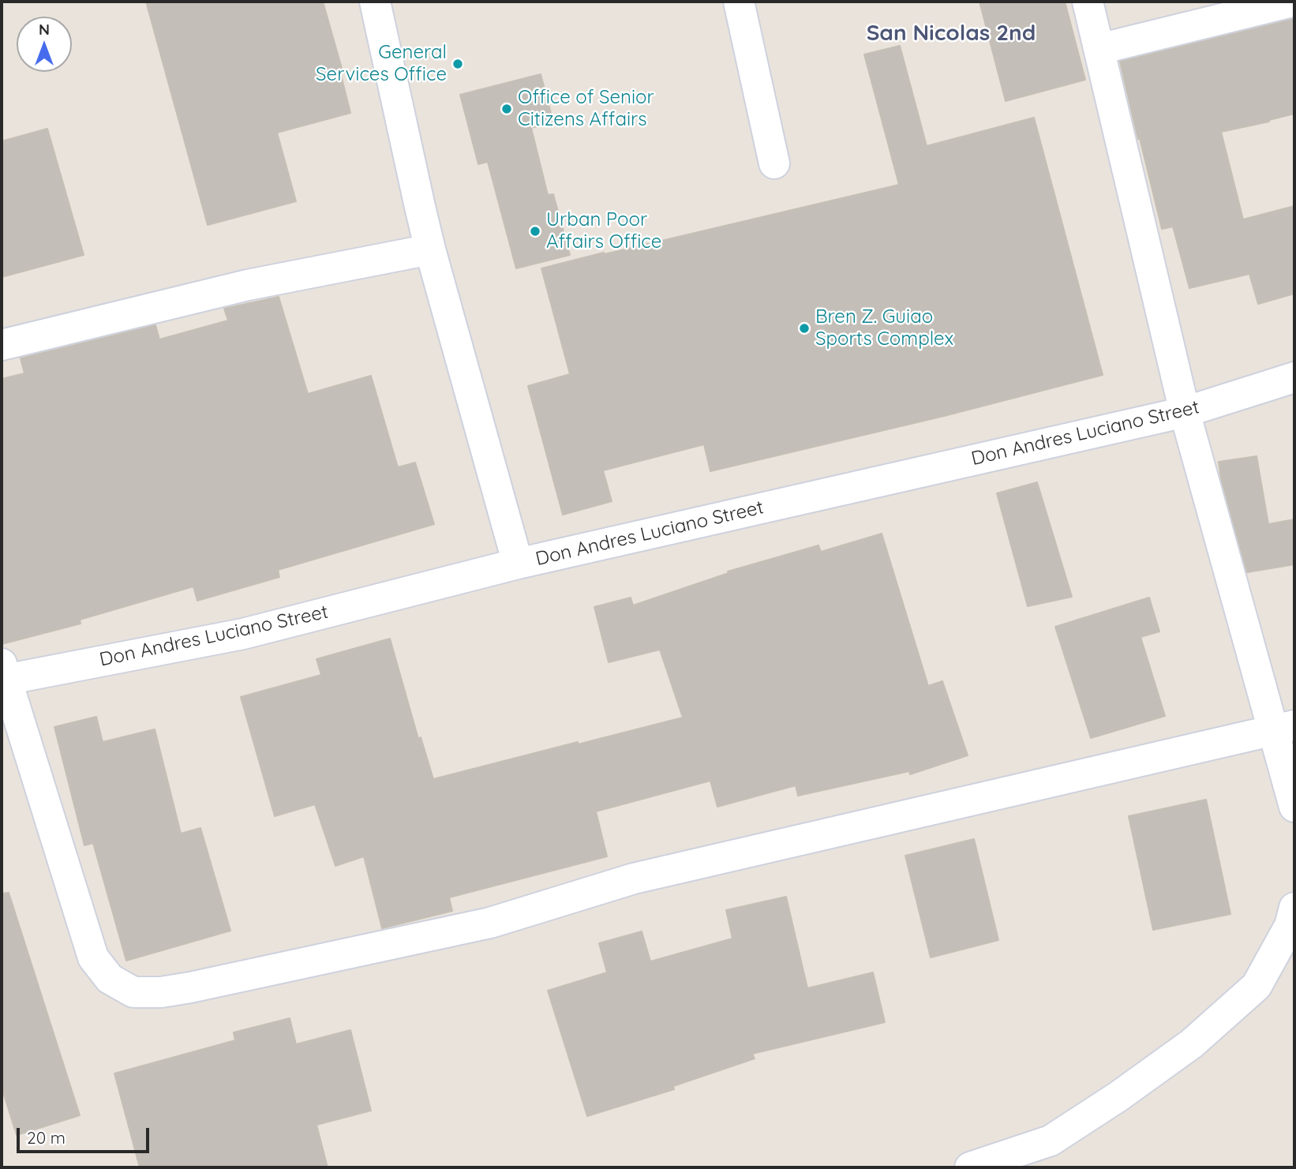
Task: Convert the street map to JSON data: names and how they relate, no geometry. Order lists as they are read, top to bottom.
{
  "streets": {
    "street": ["Don Andres Luciano Street"]
  },
  "districts": ["San Nicolas 2nd"],
  "places": [
    "General Services Office",
    "Office of Senior Citizens Affairs",
    "Urban Poor Affairs Office",
    "Bren Z. Guiao Sports Complex"
  ],
  "scale_bar": "20 m",
  "north": "top"
}
